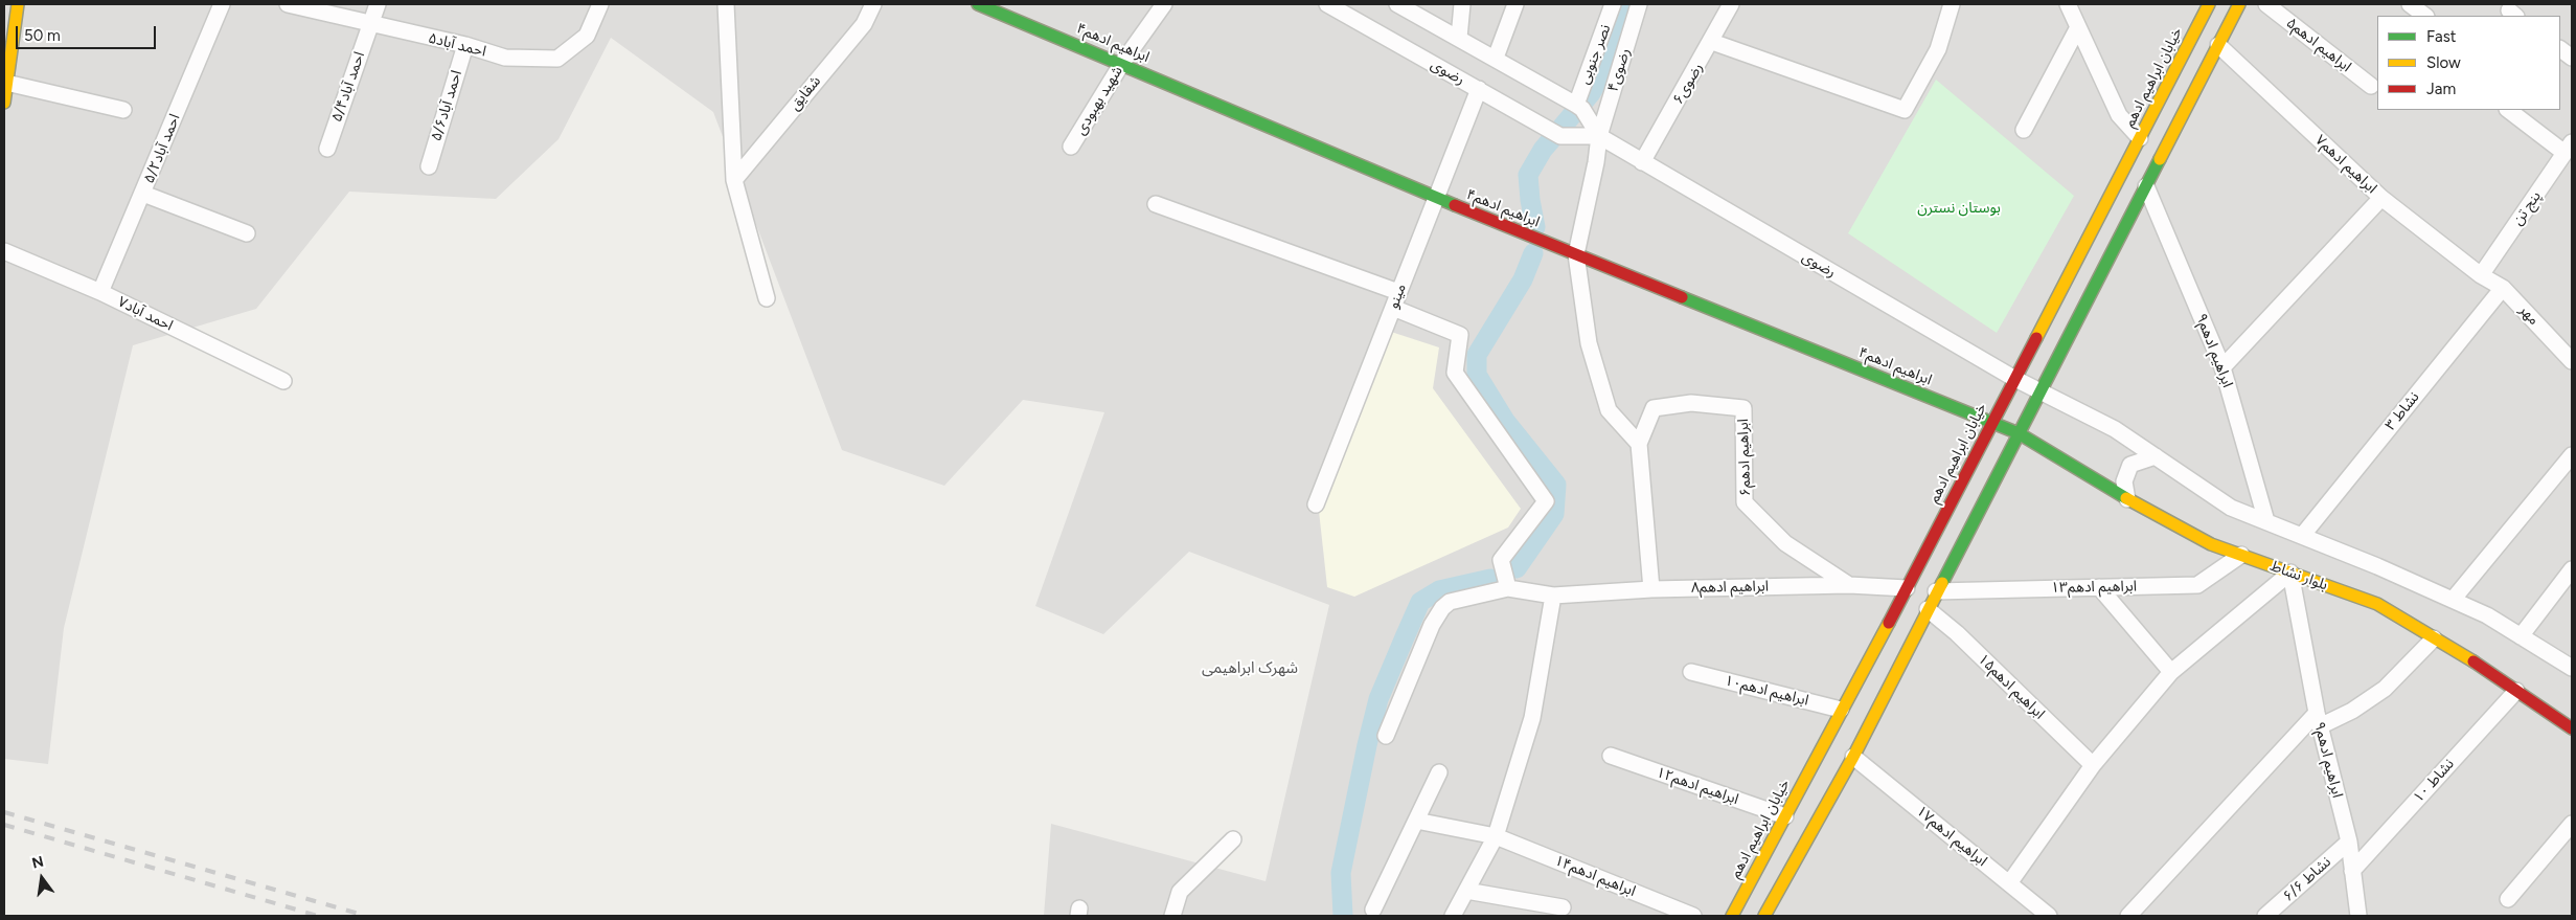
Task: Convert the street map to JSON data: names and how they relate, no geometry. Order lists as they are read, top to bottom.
{
  "streets": {
    "street": [
      "ابراهیم ادهم۴",
      "احمد آباد۵",
      "ابراهیم ادهم۵",
      "نصر جنوبی",
      "رضوی۴",
      "رضوی",
      "خیابان ابراهیم ادهم",
      "رضوی۶",
      "احمد آباد۵/۴",
      "شقایق",
      "شهید بهبودی",
      "احمد آباد۵/۶",
      "احمد آباد۵/۲",
      "ابراهیم ادهم۷",
      "پنج تن",
      "مینو",
      "احمد آباد۷",
      "مهر",
      "ابراهیم ادهم۹",
      "نشاط ۳",
      "ابراهیم ادهم۶",
      "بلوار نشاط",
      "ابراهیم ادهم۸",
      "ابراهیم ادهم۱۳",
      "ابراهیم ادهم۱۵",
      "ابراهیم ادهم۱۰",
      "نشاط ۱۰",
      "ابراهیم ادهم۱۲",
      "ابراهیم ادهم۱۷",
      "ابراهیم ادهم۱۴",
      "نشاط ۶/۶"
    ]
  },
  "crossings": [
    ["ابراهیم ادهم۴", "رضوی۴"],
    ["ابراهیم ادهم۴", "خیابان ابراهیم ادهم"],
    ["ابراهیم ادهم۴", "شهید بهبودی"],
    ["ابراهیم ادهم۴", "مینو"],
    ["ابراهیم ادهم۴", "بلوار نشاط"],
    ["احمد آباد۵", "احمد آباد۵/۴"],
    ["احمد آباد۵", "احمد آباد۵/۶"],
    ["نصر جنوبی", "رضوی"],
    ["رضوی۴", "رضوی"],
    ["رضوی", "خیابان ابراهیم ادهم"],
    ["رضوی", "رضوی۶"],
    ["رضوی", "مینو"],
    ["خیابان ابراهیم ادهم", "ابراهیم ادهم۸"],
    ["خیابان ابراهیم ادهم", "ابراهیم ادهم۱۰"],
    ["خیابان ابراهیم ادهم", "ابراهیم ادهم۱۲"],
    ["احمد آباد۵/۲", "احمد آباد۷"],
    ["ابراهیم ادهم۷", "پنج تن"],
    ["ابراهیم ادهم۷", "مهر"],
    ["پنج تن", "مهر"],
    ["مهر", "نشاط ۳"],
    ["ابراهیم ادهم۹", "بلوار نشاط"],
    ["ابراهیم ادهم۹", "نشاط ۱۰"],
    ["ابراهیم ادهم۹", "نشاط ۶/۶"],
    ["ابراهیم ادهم۶", "ابراهیم ادهم۸"],
    ["بلوار نشاط", "ابراهیم ادهم۱۳"],
    ["بلوار نشاط", "نشاط ۱۰"]
  ],
  "districts": ["شهرک ابراهیمی"],
  "parks": ["بوستان نسترن"],
  "legend": ["Fast", "Slow", "Jam"],
  "scale_bar": "50 m",
  "north": "top"
}
